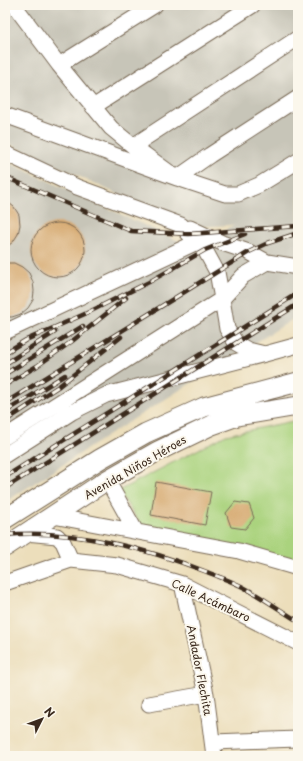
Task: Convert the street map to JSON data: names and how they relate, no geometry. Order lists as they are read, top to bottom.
{
  "streets": {
    "main road": ["Avenida Niños Héroes"],
    "street": ["Calle Acámbaro", "Andador Flechita"]
  },
  "crossings": [
    ["Calle Acámbaro", "Andador Flechita"]
  ],
  "north": "top right"
}
